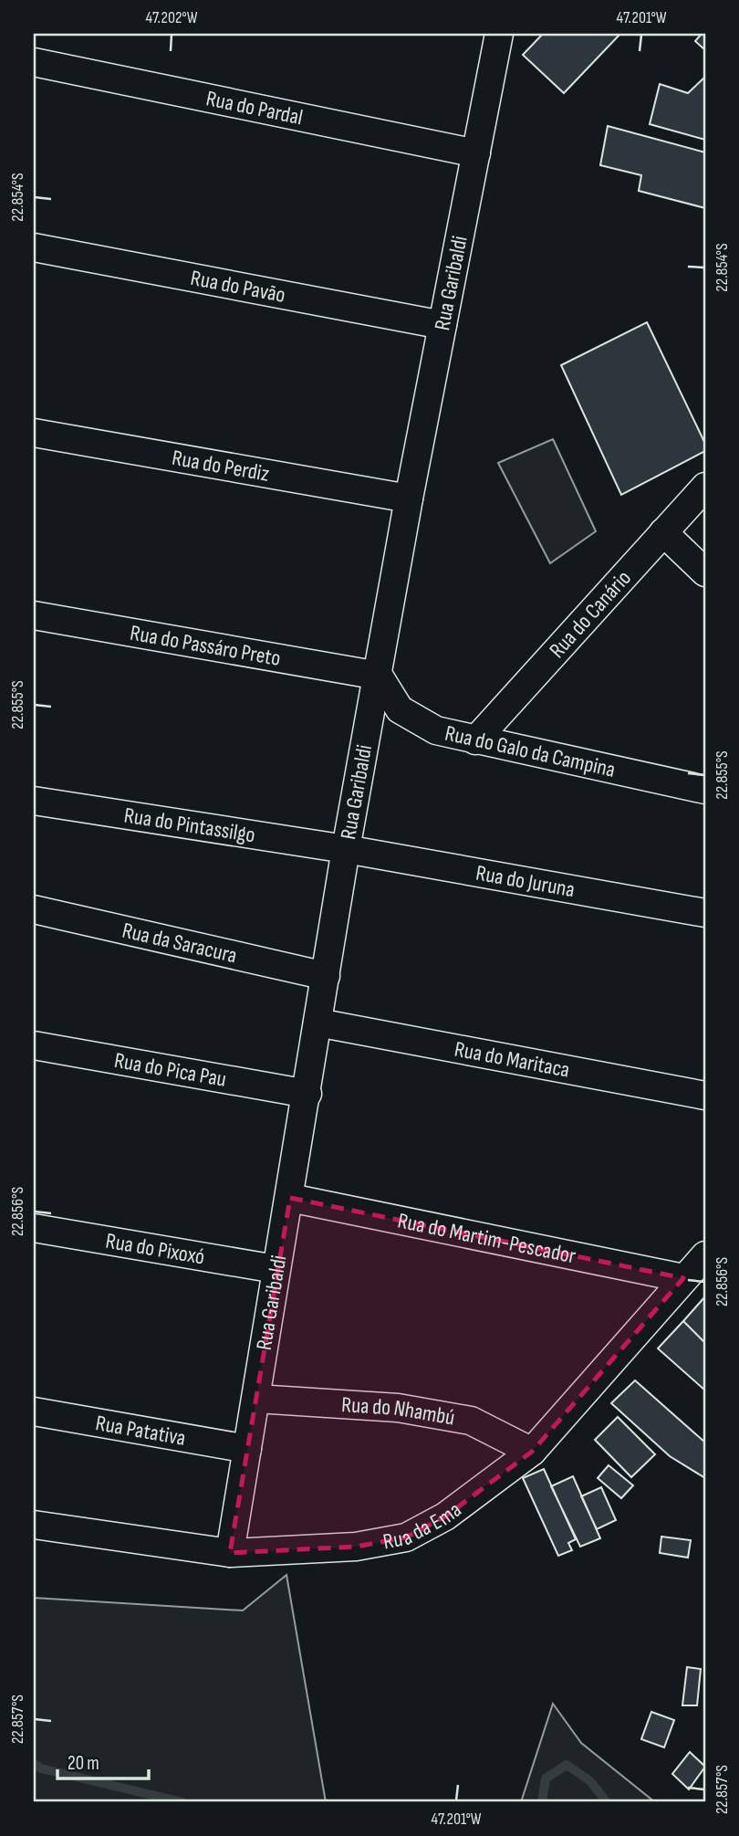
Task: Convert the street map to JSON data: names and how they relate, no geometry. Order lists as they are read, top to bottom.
{
  "streets": {
    "street": [
      "Rua do Pardal",
      "Rua Garibaldi",
      "Rua do Pavão",
      "Rua do Perdiz",
      "Rua do Canário",
      "Rua do Passáro Preto",
      "Rua do Galo da Campina",
      "Rua do Pintassilgo",
      "Rua do Juruna",
      "Rua da Saracura",
      "Rua do Maritaca",
      "Rua do Pica Pau",
      "Rua do Martim-Pescador",
      "Rua do Pixoxó",
      "Rua do Nhambú",
      "Rua Patativa",
      "Rua da Ema"
    ]
  },
  "crossings": [
    ["Rua do Pardal", "Rua Garibaldi"],
    ["Rua Garibaldi", "Rua do Pavão"],
    ["Rua Garibaldi", "Rua do Perdiz"],
    ["Rua Garibaldi", "Rua do Passáro Preto"],
    ["Rua Garibaldi", "Rua do Galo da Campina"],
    ["Rua Garibaldi", "Rua do Pintassilgo"],
    ["Rua Garibaldi", "Rua do Juruna"],
    ["Rua Garibaldi", "Rua da Saracura"],
    ["Rua Garibaldi", "Rua do Maritaca"],
    ["Rua Garibaldi", "Rua do Pica Pau"],
    ["Rua Garibaldi", "Rua do Martim-Pescador"],
    ["Rua Garibaldi", "Rua do Pixoxó"],
    ["Rua Garibaldi", "Rua do Nhambú"],
    ["Rua Garibaldi", "Rua Patativa"],
    ["Rua Garibaldi", "Rua da Ema"],
    ["Rua do Canário", "Rua do Galo da Campina"],
    ["Rua do Passáro Preto", "Rua do Galo da Campina"],
    ["Rua do Pintassilgo", "Rua do Juruna"],
    ["Rua do Martim-Pescador", "Rua da Ema"],
    ["Rua do Nhambú", "Rua da Ema"]
  ],
  "scale_bar": "20 m",
  "coordinates": [
    "47.202°W",
    "47.201°W",
    "22.854°S",
    "22.855°S",
    "22.856°S",
    "22.857°S"
  ]
}
